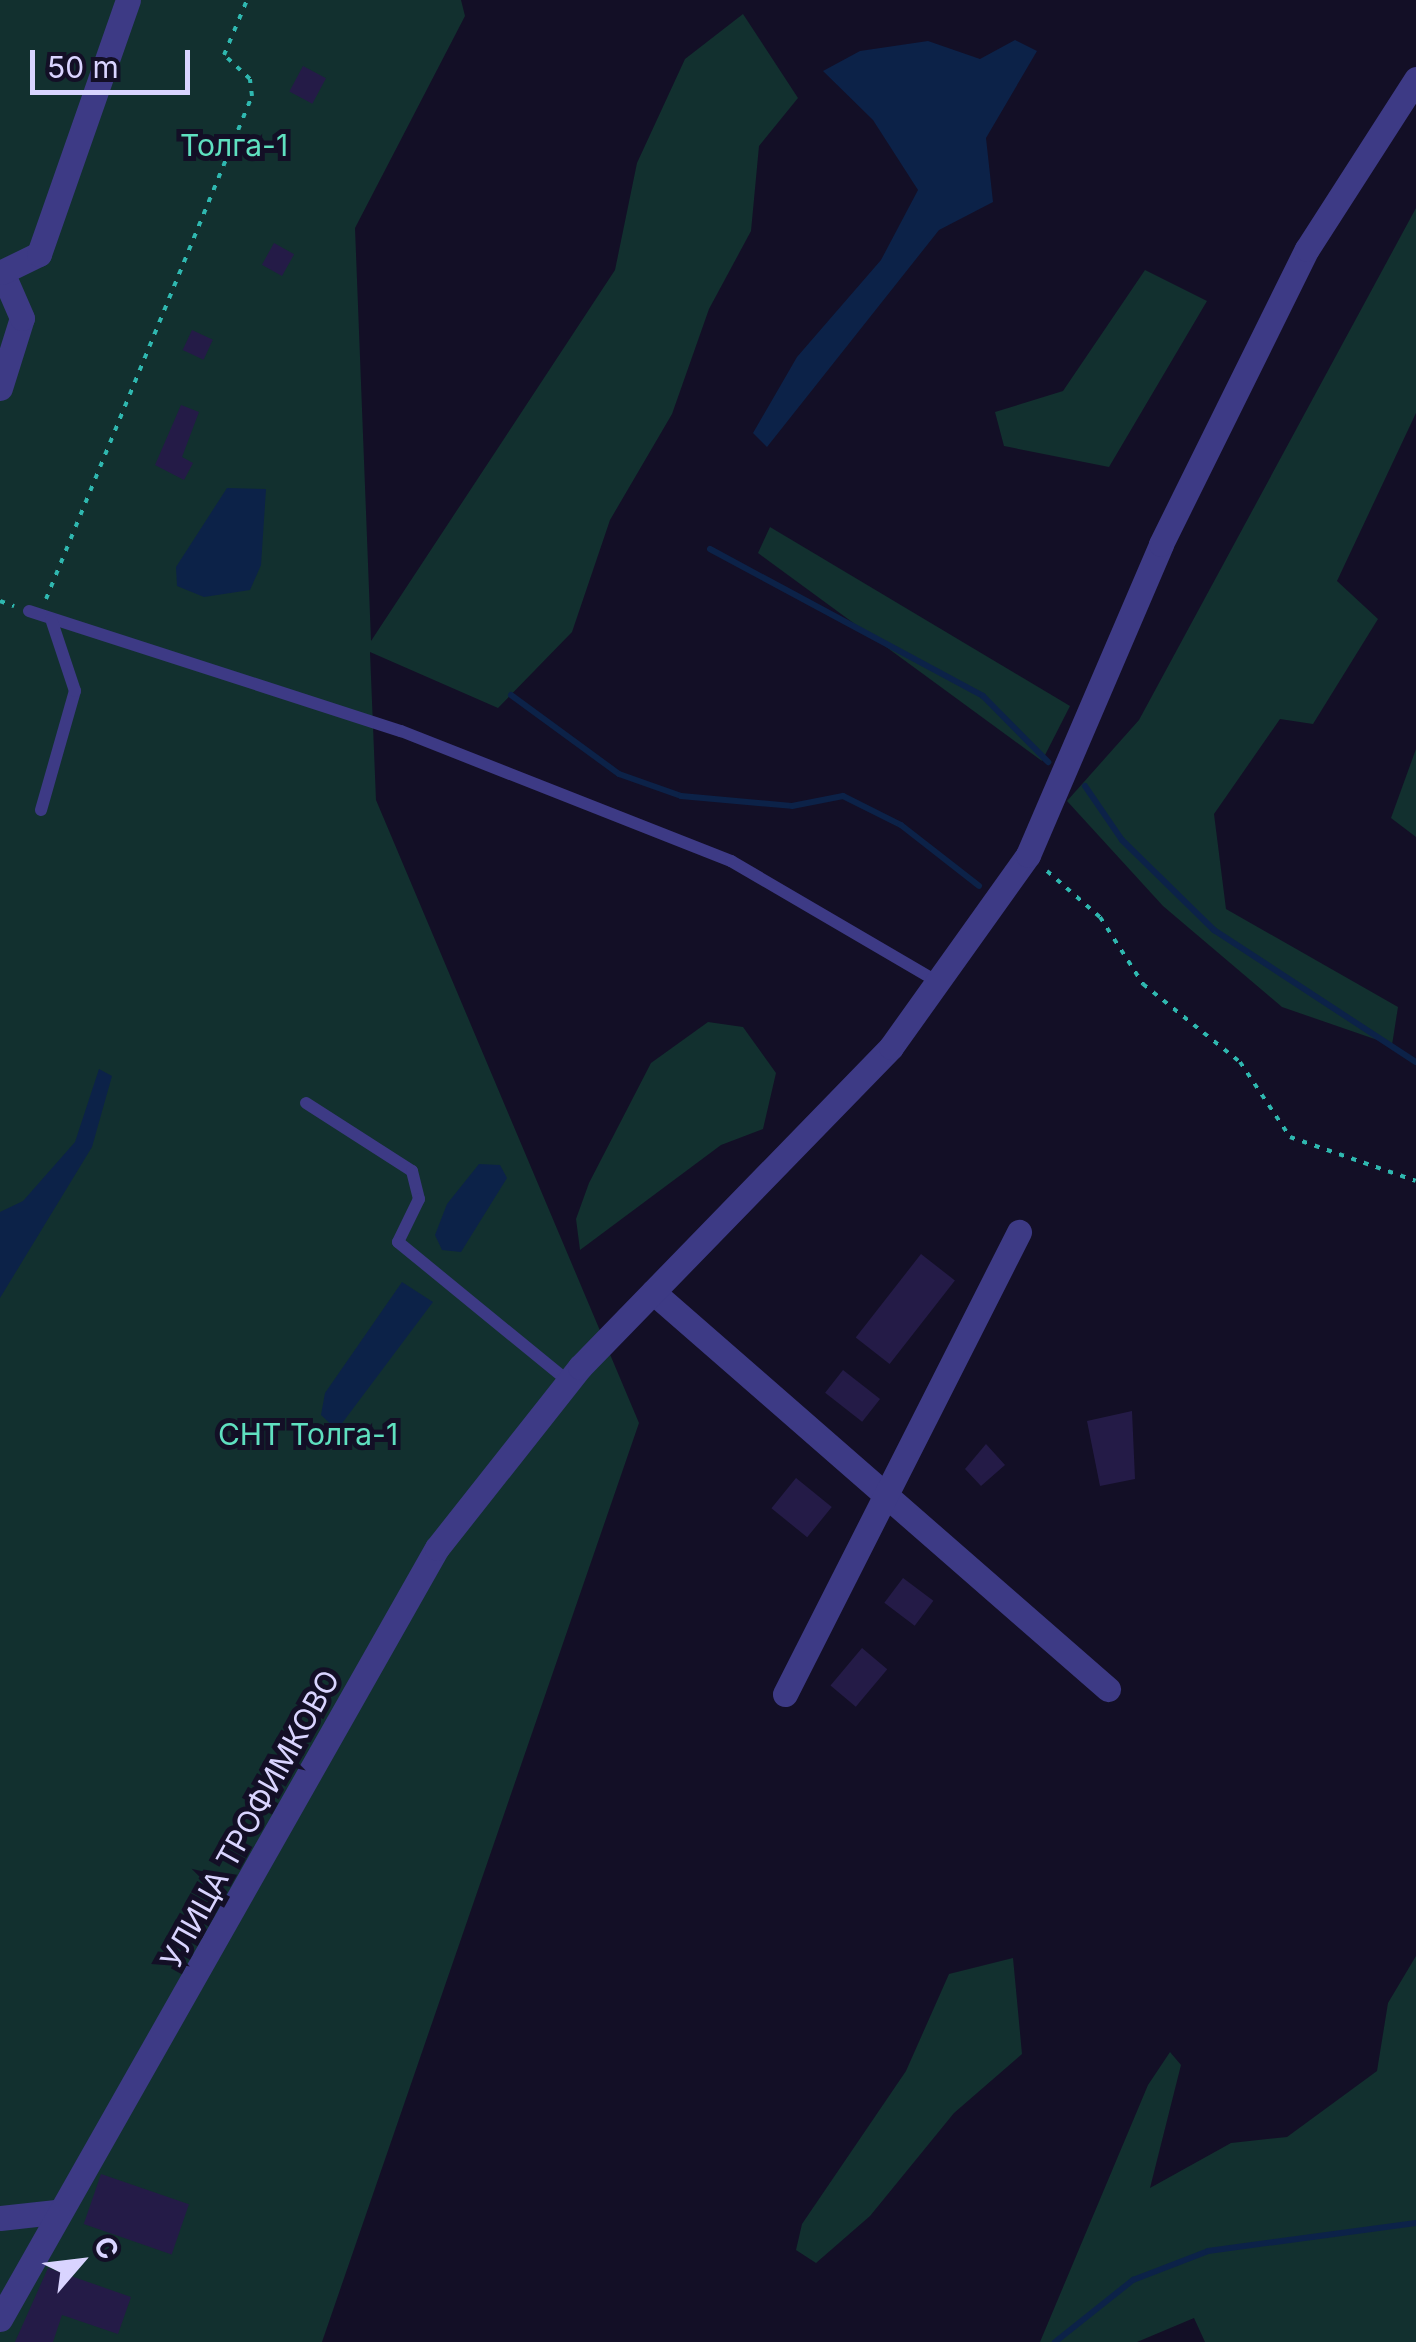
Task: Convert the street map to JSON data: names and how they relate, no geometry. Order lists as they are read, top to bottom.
{
  "streets": {
    "street": ["УЛИЦА ТРОФИМКОВО"]
  },
  "parks": ["Толга-1", "СНТ Толга-1"],
  "scale_bar": "50 m",
  "north": "top right"
}
